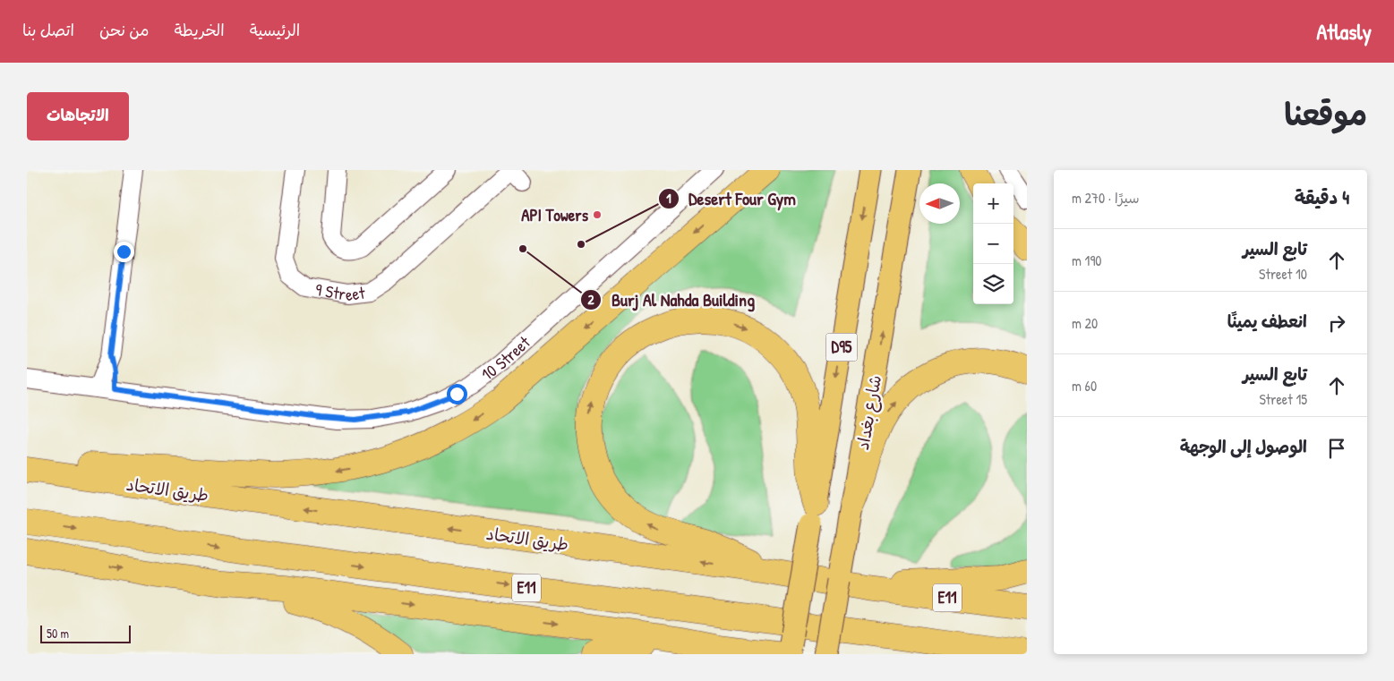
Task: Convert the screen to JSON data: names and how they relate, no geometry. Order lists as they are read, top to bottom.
{
  "streets": {
    "highway": ["طريق الاتحاد", "E11"],
    "main road": ["D95", "شارع بغداد"],
    "street": ["9 Street", "10 Street"]
  },
  "places": ["API Towers", "Desert Four Gym", "Burj Al Nahda Building"],
  "scale_bar": "50 m",
  "north": "left",
  "page": {
    "header": "Atlasly",
    "nav": [
      "الرئيسية",
      "الخريطة",
      "من نحن",
      "اتصل بنا"
    ],
    "title": "موقعنا",
    "buttons": "الاتجاهات",
    "heading": ["4 دقيقة", "سيرًا · 270 m"],
    "map_buttons": ["+", "−"],
    "list": [
      ["تابع السير", "10 Street", "190 m"],
      ["انعطف يمينًا", "20 m"],
      ["تابع السير", "15 Street", "60 m"],
      "الوصول إلى الوجهة"
    ],
    "scale": "50 m"
  }
}
